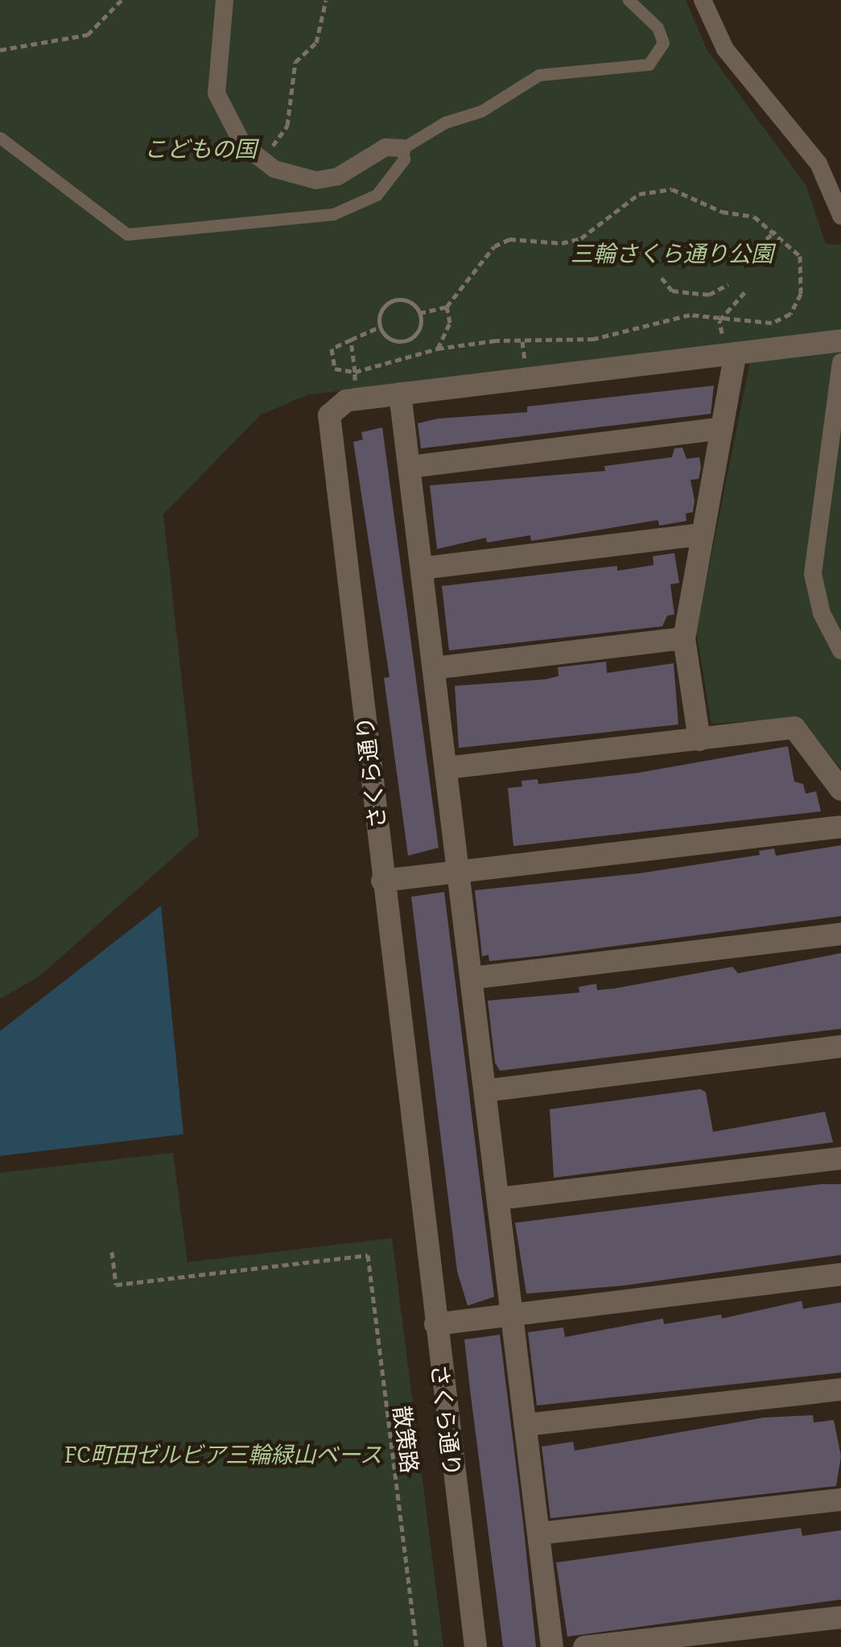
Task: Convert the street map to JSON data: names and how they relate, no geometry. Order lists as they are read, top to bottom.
{
  "streets": {
    "street": ["さくら通り"],
    "path": ["散策路"]
  },
  "parks": ["こどもの国", "三輪さくら通り公園", "FC町田ゼルビア三輪緑山ベース"]
}
